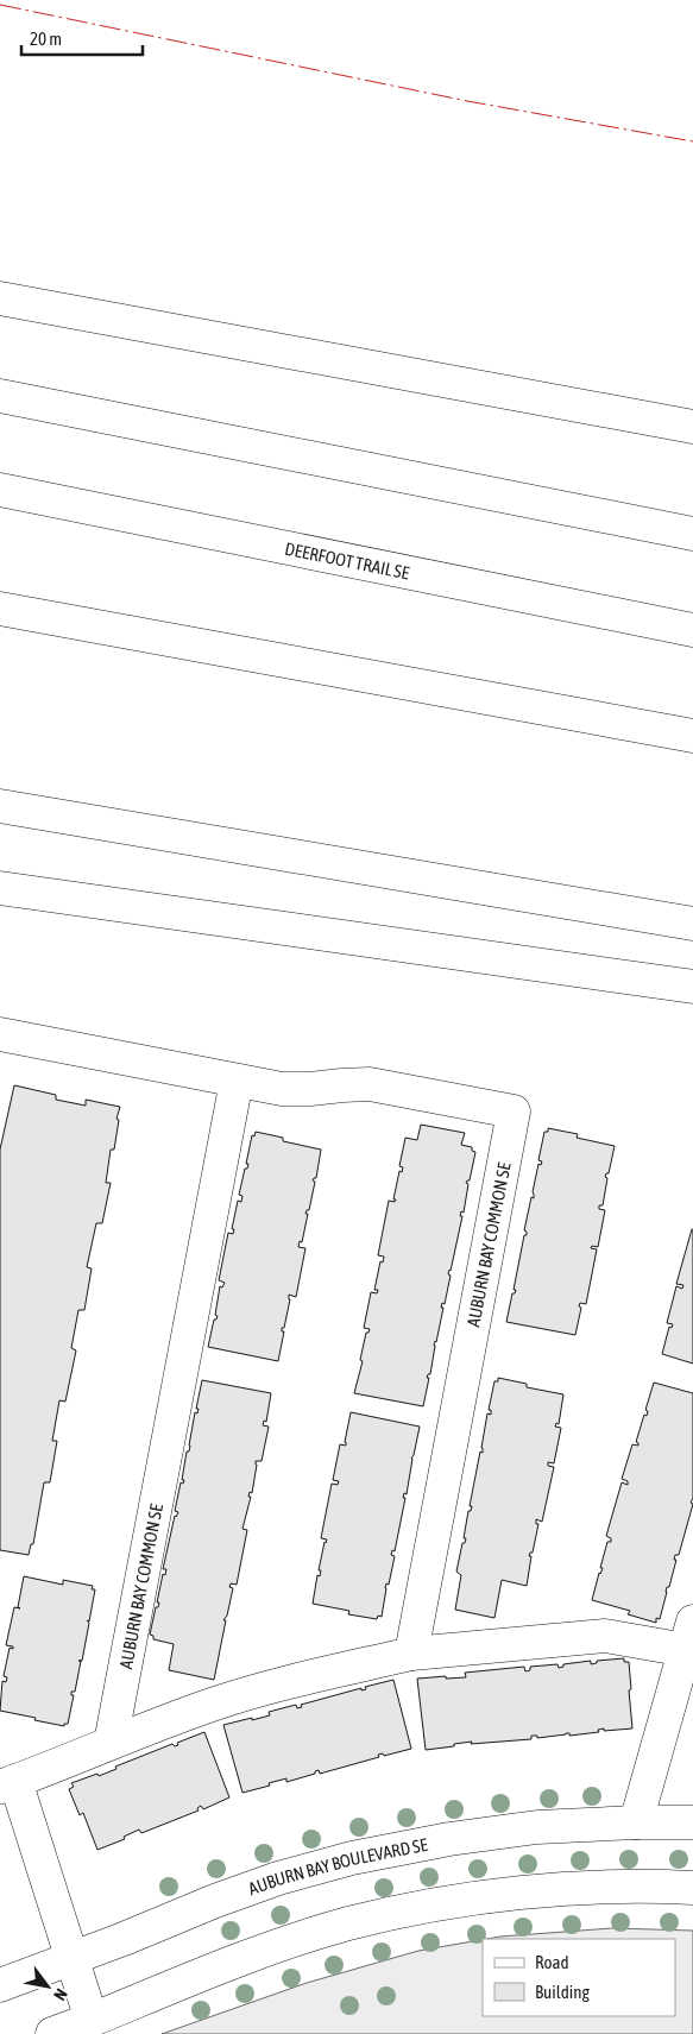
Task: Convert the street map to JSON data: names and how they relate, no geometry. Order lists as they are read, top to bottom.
{
  "streets": {
    "main road": ["DEERFOOT TRAIL SE", "AUBURN BAY COMMON SE", "AUBURN BAY BOULEVARD SE"]
  },
  "legend": ["Road", "Building"],
  "scale_bar": "20 m",
  "north": "bottom right"
}
